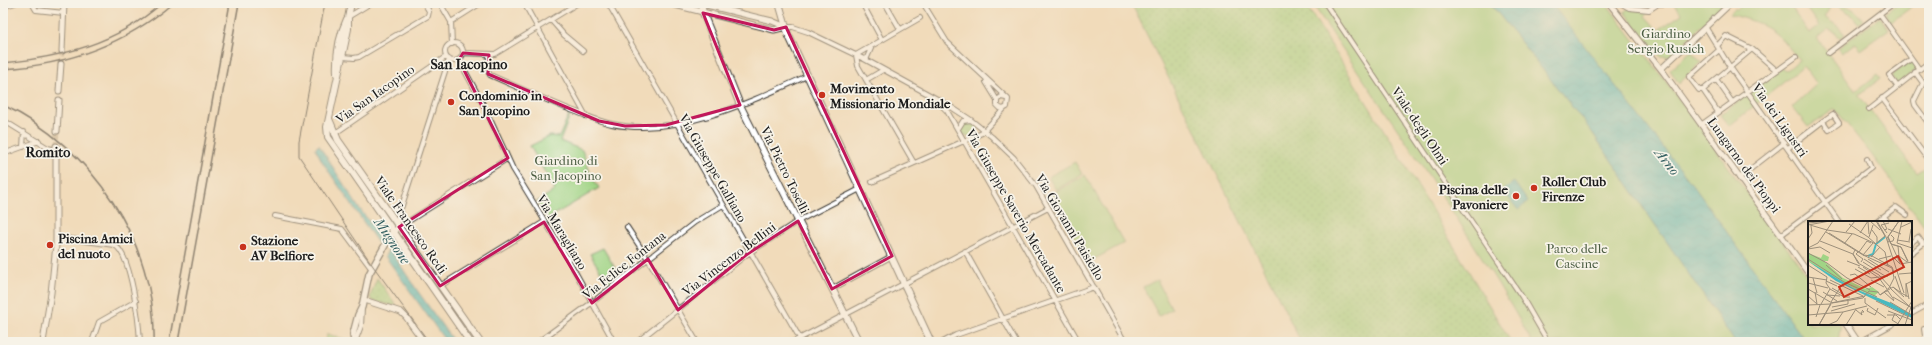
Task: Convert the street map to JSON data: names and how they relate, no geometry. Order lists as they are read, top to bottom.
{
  "streets": {
    "main road": ["Via Pietro Toselli", "Viale Francesco Redi"],
    "street": [
      "Via San Iacopino",
      "Via dei Ligustri",
      "Viale degli Olmi",
      "Lungarno dei Pioppi",
      "Via Giuseppe Galliano",
      "Via Giuseppe Saverio Mercadante",
      "Via Giovanni Paisiello",
      "Via Maragliano",
      "Via Vincenzo Bellini",
      "Via Felice Fontana"
    ]
  },
  "crossings": [
    ["Via San Iacopino", "Viale Francesco Redi"],
    ["Via San Iacopino", "Via Maragliano"],
    ["Via Giuseppe Galliano", "Via Vincenzo Bellini"],
    ["Via Giuseppe Galliano", "Via Felice Fontana"],
    ["Via Pietro Toselli", "Via Vincenzo Bellini"],
    ["Via Giuseppe Saverio Mercadante", "Via Giovanni Paisiello"],
    ["Via Maragliano", "Via Felice Fontana"]
  ],
  "districts": ["San Iacopino", "Romito"],
  "water": ["Arno", "Mugnone"],
  "parks": ["Giardino Sergio Rusich", "Giardino di San Jacopino", "Parco delle Cascine"],
  "places": [
    "Movimento Missionario Mondiale",
    "Condominio in San Jacopino",
    "Roller Club Firenze",
    "Piscina delle Pavoniere",
    "Piscina Amici del nuoto",
    "Stazione AV Belfiore"
  ]
}
